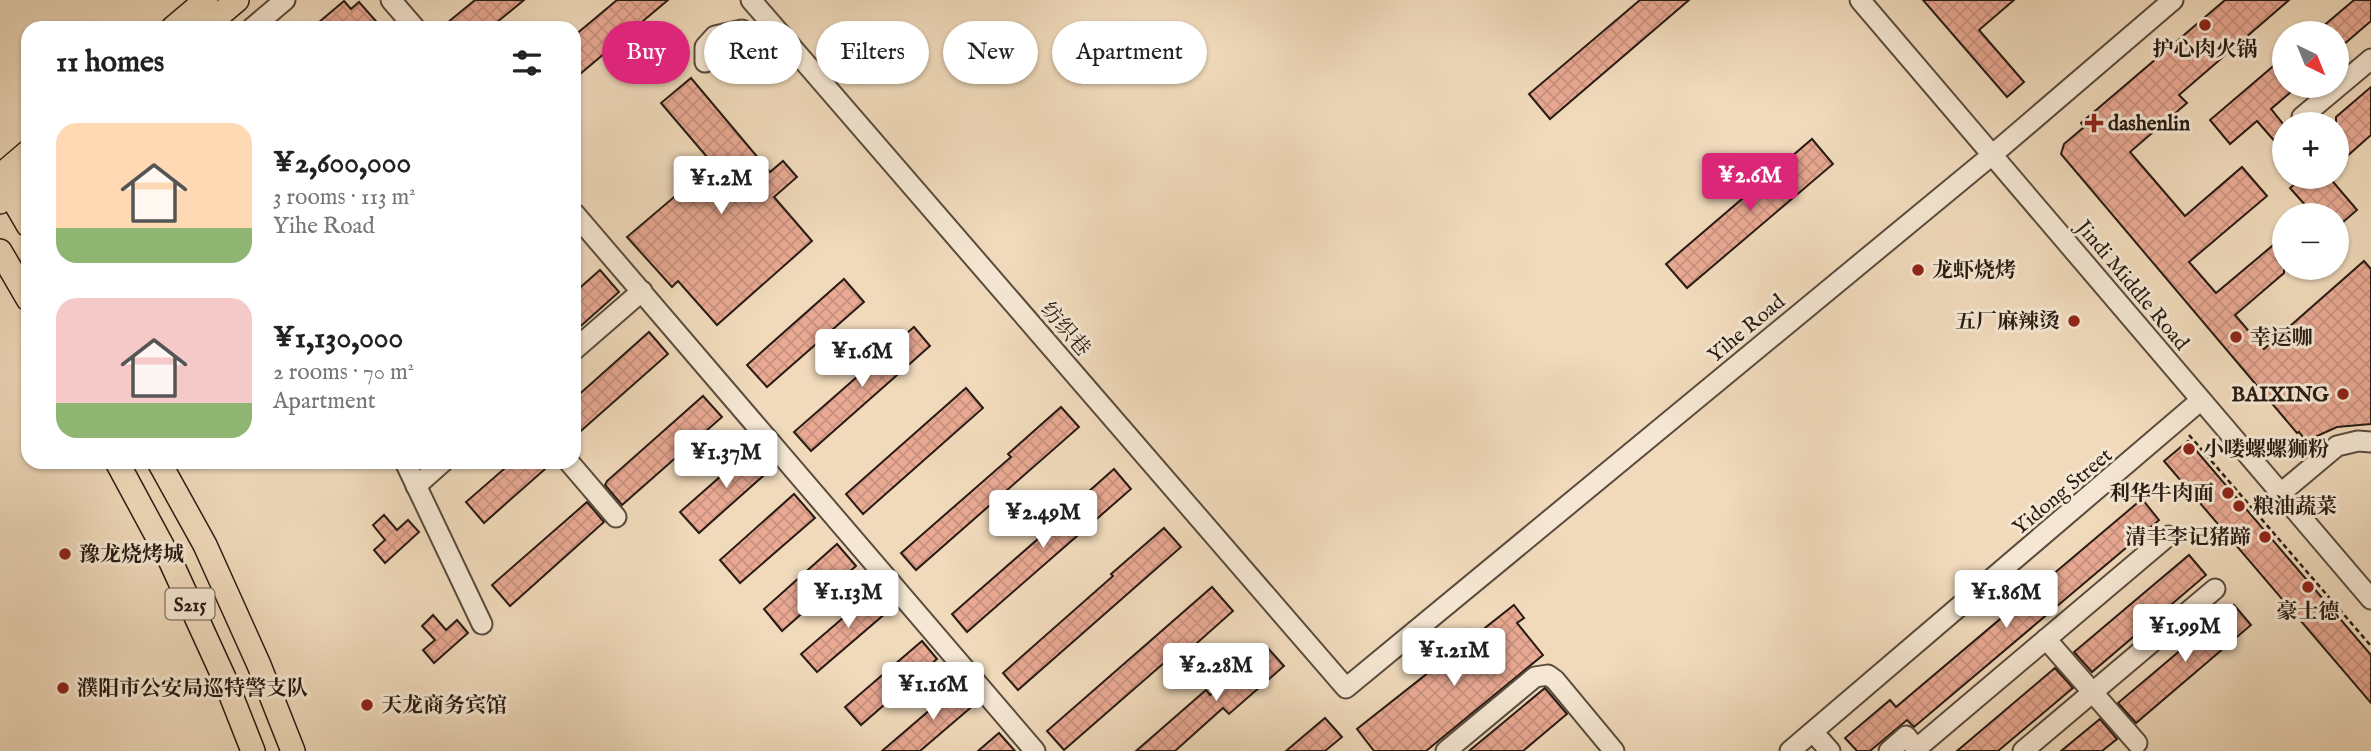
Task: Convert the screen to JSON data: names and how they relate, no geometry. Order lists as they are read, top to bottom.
{
  "streets": {
    "main road": ["S215"],
    "street": [
      "Jindi Middle Road",
      "Yihe Road",
      "纺织巷",
      "Yidong Street"
    ]
  },
  "crossings": [
    ["Jindi Middle Road", "Yihe Road"],
    ["Jindi Middle Road", "Yidong Street"],
    ["Yihe Road", "纺织巷"]
  ],
  "places": {
    "other": [
      "护心肉火锅",
      "龙虾烧烤",
      "五厂麻辣烫",
      "幸运咖",
      "BAIXING",
      "小喽螺螺狮粉",
      "利华牛肉面",
      "粮油蔬菜",
      "清丰李记猪蹄",
      "豫龙烧烤城",
      "豪士德",
      "濮阳市公安局巡特警支队",
      "天龙商务宾馆"
    ],
    "health": ["dashenlin"]
  },
  "north": "bottom right",
  "page": {
    "map_buttons": ["+", "−"],
    "chip": [
      "Buy",
      "Rent",
      "Filters",
      "New",
      "Apartment"
    ],
    "heading": "11 homes",
    "list": [
      {
        "name": "¥2,600,000",
        "note": "3 rooms · 113 m² · Yihe Road"
      },
      {
        "name": "¥1,130,000",
        "note": "2 rooms · 70 m² · Apartment"
      }
    ],
    "price": [
      "¥2.6M",
      "¥1.2M",
      "¥1.6M",
      "¥1.37M",
      "¥2.49M",
      "¥1.13M",
      "¥1.86M",
      "¥1.99M",
      "¥1.21M",
      "¥2.28M",
      "¥1.16M"
    ]
  }
}
